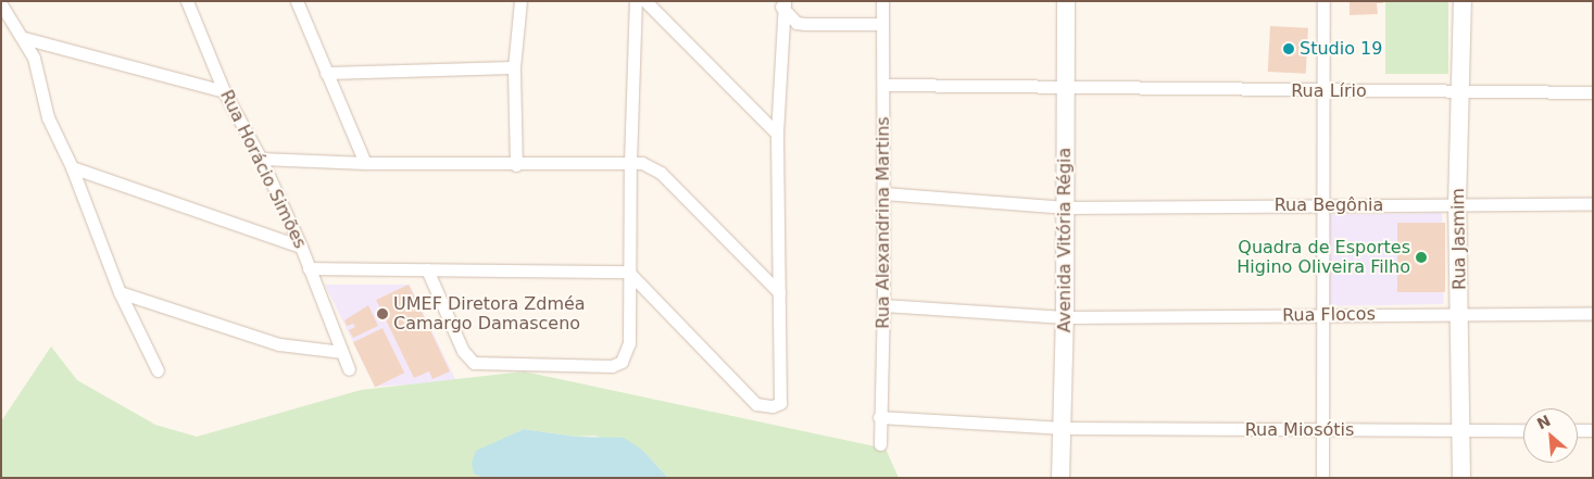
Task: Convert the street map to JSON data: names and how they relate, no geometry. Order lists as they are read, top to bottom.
{
  "streets": {
    "street": [
      "Rua Lírio",
      "Rua Horácio Simões",
      "Rua Begônia",
      "Rua Alexandrina Martins",
      "Rua Jasmim",
      "Avenida Vitória Régia",
      "Rua Flocos",
      "Rua Miosótis"
    ]
  },
  "crossings": [
    ["Rua Lírio", "Rua Alexandrina Martins"],
    ["Rua Lírio", "Rua Jasmim"],
    ["Rua Lírio", "Avenida Vitória Régia"],
    ["Rua Begônia", "Rua Alexandrina Martins"],
    ["Rua Begônia", "Rua Jasmim"],
    ["Rua Begônia", "Avenida Vitória Régia"],
    ["Rua Alexandrina Martins", "Rua Flocos"],
    ["Rua Alexandrina Martins", "Rua Miosótis"],
    ["Rua Jasmim", "Rua Flocos"],
    ["Rua Jasmim", "Rua Miosótis"],
    ["Avenida Vitória Régia", "Rua Flocos"],
    ["Avenida Vitória Régia", "Rua Miosótis"]
  ],
  "places": ["Studio 19", "Quadra de Esportes Higino Oliveira Filho", "UMEF Diretora Zdméa Camargo Damasceno"],
  "north": "top left"
}
